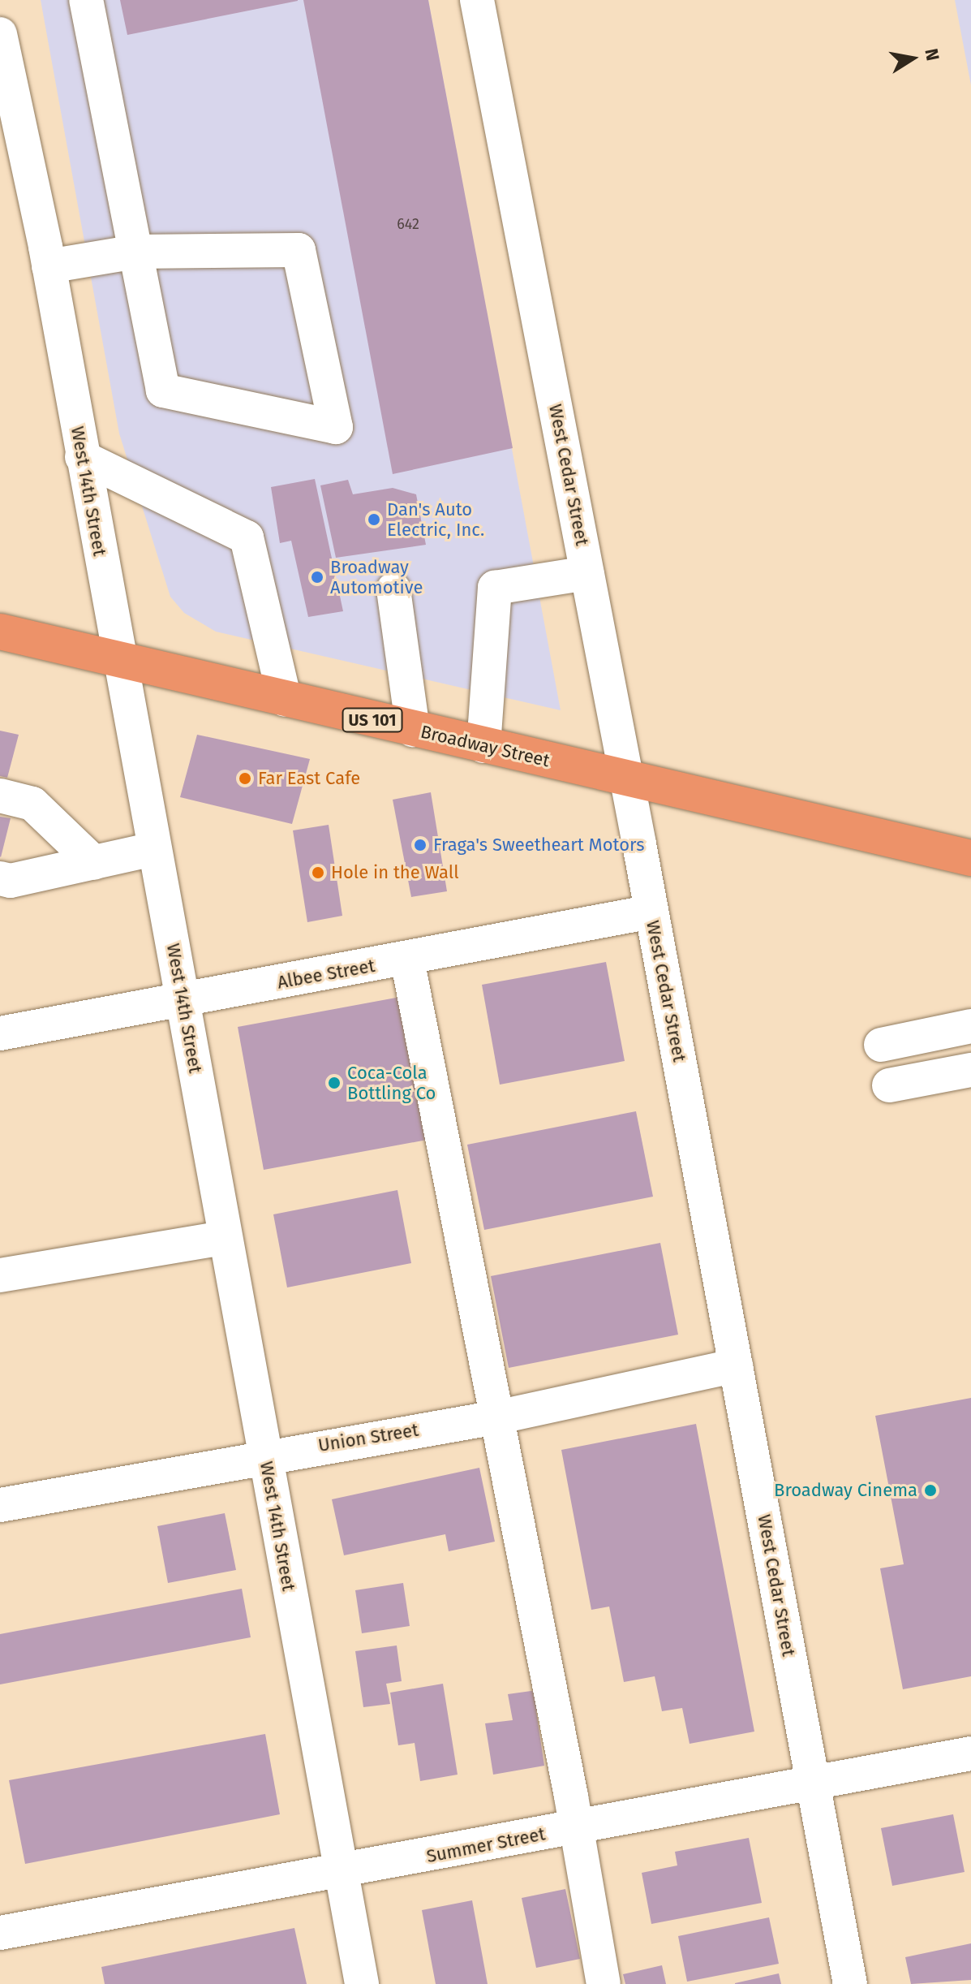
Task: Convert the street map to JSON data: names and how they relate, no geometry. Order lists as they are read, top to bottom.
{
  "streets": {
    "highway": ["US 101", "Broadway Street"],
    "street": [
      "West Cedar Street",
      "West 14th Street",
      "Albee Street",
      "Union Street",
      "Summer Street"
    ]
  },
  "crossings": [
    ["West Cedar Street", "Broadway Street"],
    ["West Cedar Street", "Albee Street"],
    ["West Cedar Street", "Union Street"],
    ["West Cedar Street", "Summer Street"],
    ["West 14th Street", "Broadway Street"],
    ["West 14th Street", "Albee Street"],
    ["West 14th Street", "Union Street"],
    ["West 14th Street", "Summer Street"]
  ],
  "places": [
    "Dan's Auto Electric, Inc.",
    "Broadway Automotive",
    "Far East Cafe",
    "Fraga's Sweetheart Motors",
    "Hole in the Wall",
    "Coca-Cola Bottling Co",
    "Broadway Cinema"
  ],
  "house_numbers": ["642"],
  "north": "right"
}
